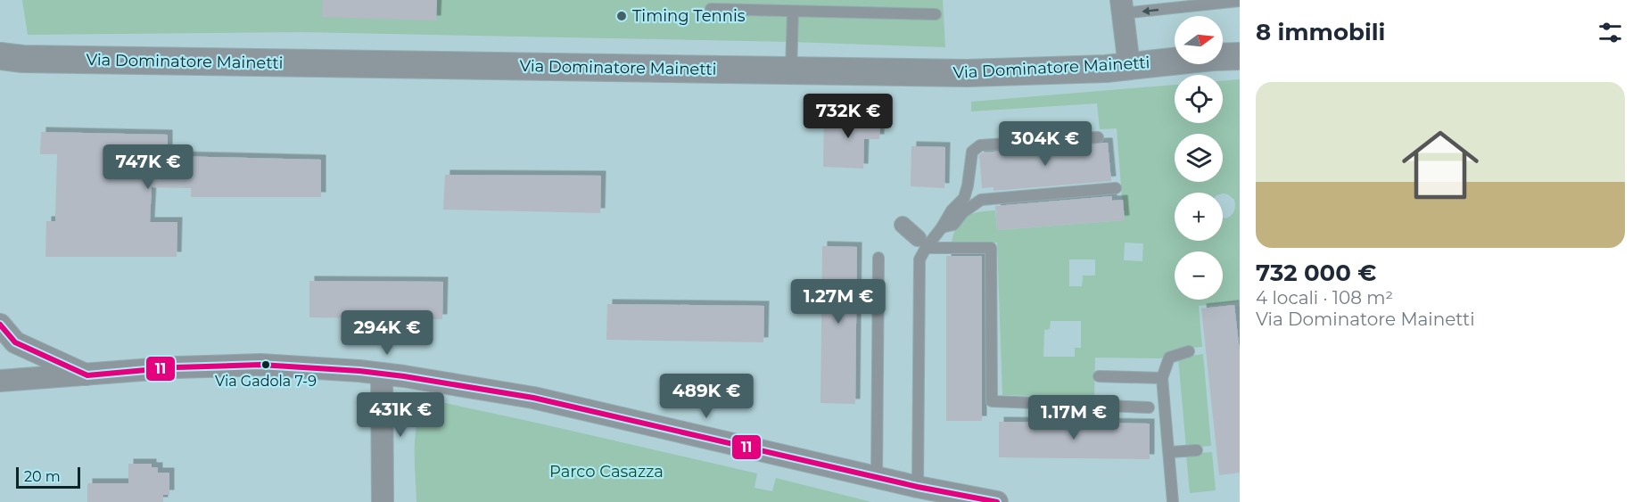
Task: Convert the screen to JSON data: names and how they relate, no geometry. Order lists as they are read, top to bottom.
{
  "streets": {
    "street": ["Via Dominatore Mainetti"]
  },
  "parks": ["Parco Casazza"],
  "places": ["Timing Tennis", "Via Gadola 7-9"],
  "lines": ["transit line 11"],
  "scale_bar": "20 m",
  "north": "right",
  "page": {
    "heading": "8 immobili",
    "map_buttons": ["+", "−"],
    "list": [
      {
        "name": "732 000 €",
        "note": "4 locali · 108 m² · Via Dominatore Mainetti"
      }
    ],
    "price": [
      "732K €",
      "304K €",
      "747K €",
      "1.27M €",
      "294K €",
      "489K €",
      "431K €",
      "1.17M €"
    ],
    "scale": "20 m"
  }
}
